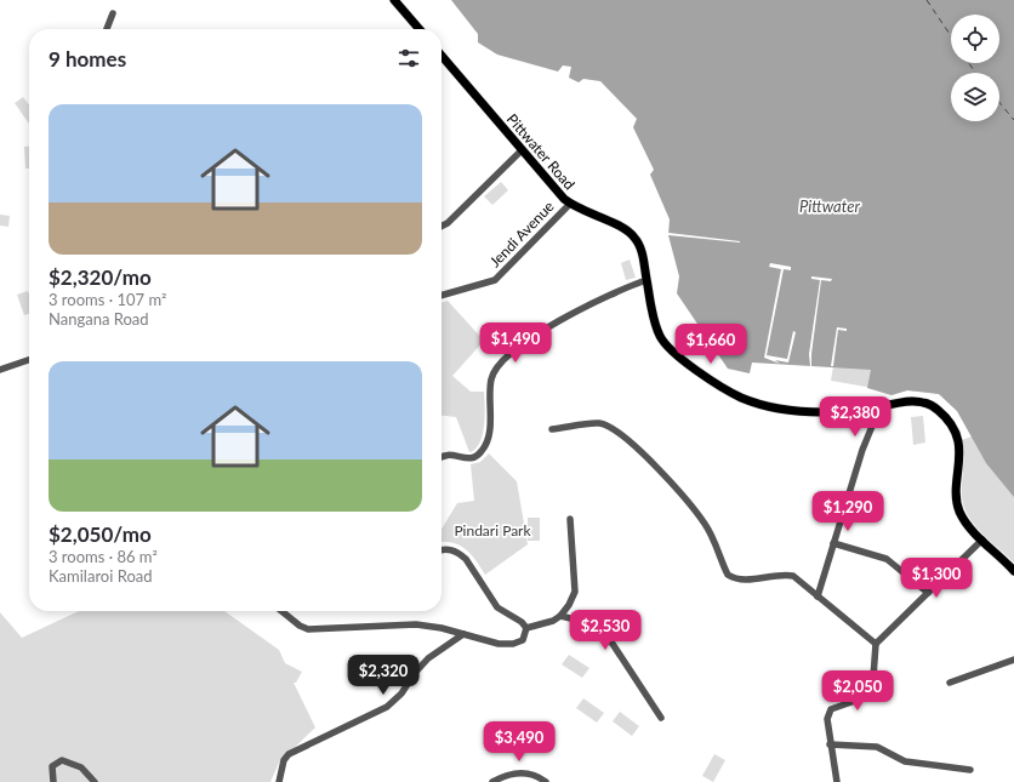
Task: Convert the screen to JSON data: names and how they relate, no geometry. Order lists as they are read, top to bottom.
{
  "streets": {
    "main road": ["Pittwater Road"],
    "street": ["Jendi Avenue"]
  },
  "crossings": [
    ["Pittwater Road", "Jendi Avenue"]
  ],
  "water": ["Pittwater"],
  "parks": ["Pindari Park"],
  "page": {
    "heading": "9 homes",
    "list": [
      {
        "name": "$2,320/mo",
        "note": "3 rooms · 107 m² · Nangana Road"
      },
      {
        "name": "$2,050/mo",
        "note": "3 rooms · 86 m² · Kamilaroi Road"
      }
    ],
    "price": [
      "$1,490",
      "$1,660",
      "$2,380",
      "$1,290",
      "$1,300",
      "$2,530",
      "$2,320",
      "$2,050",
      "$3,490"
    ]
  }
}
